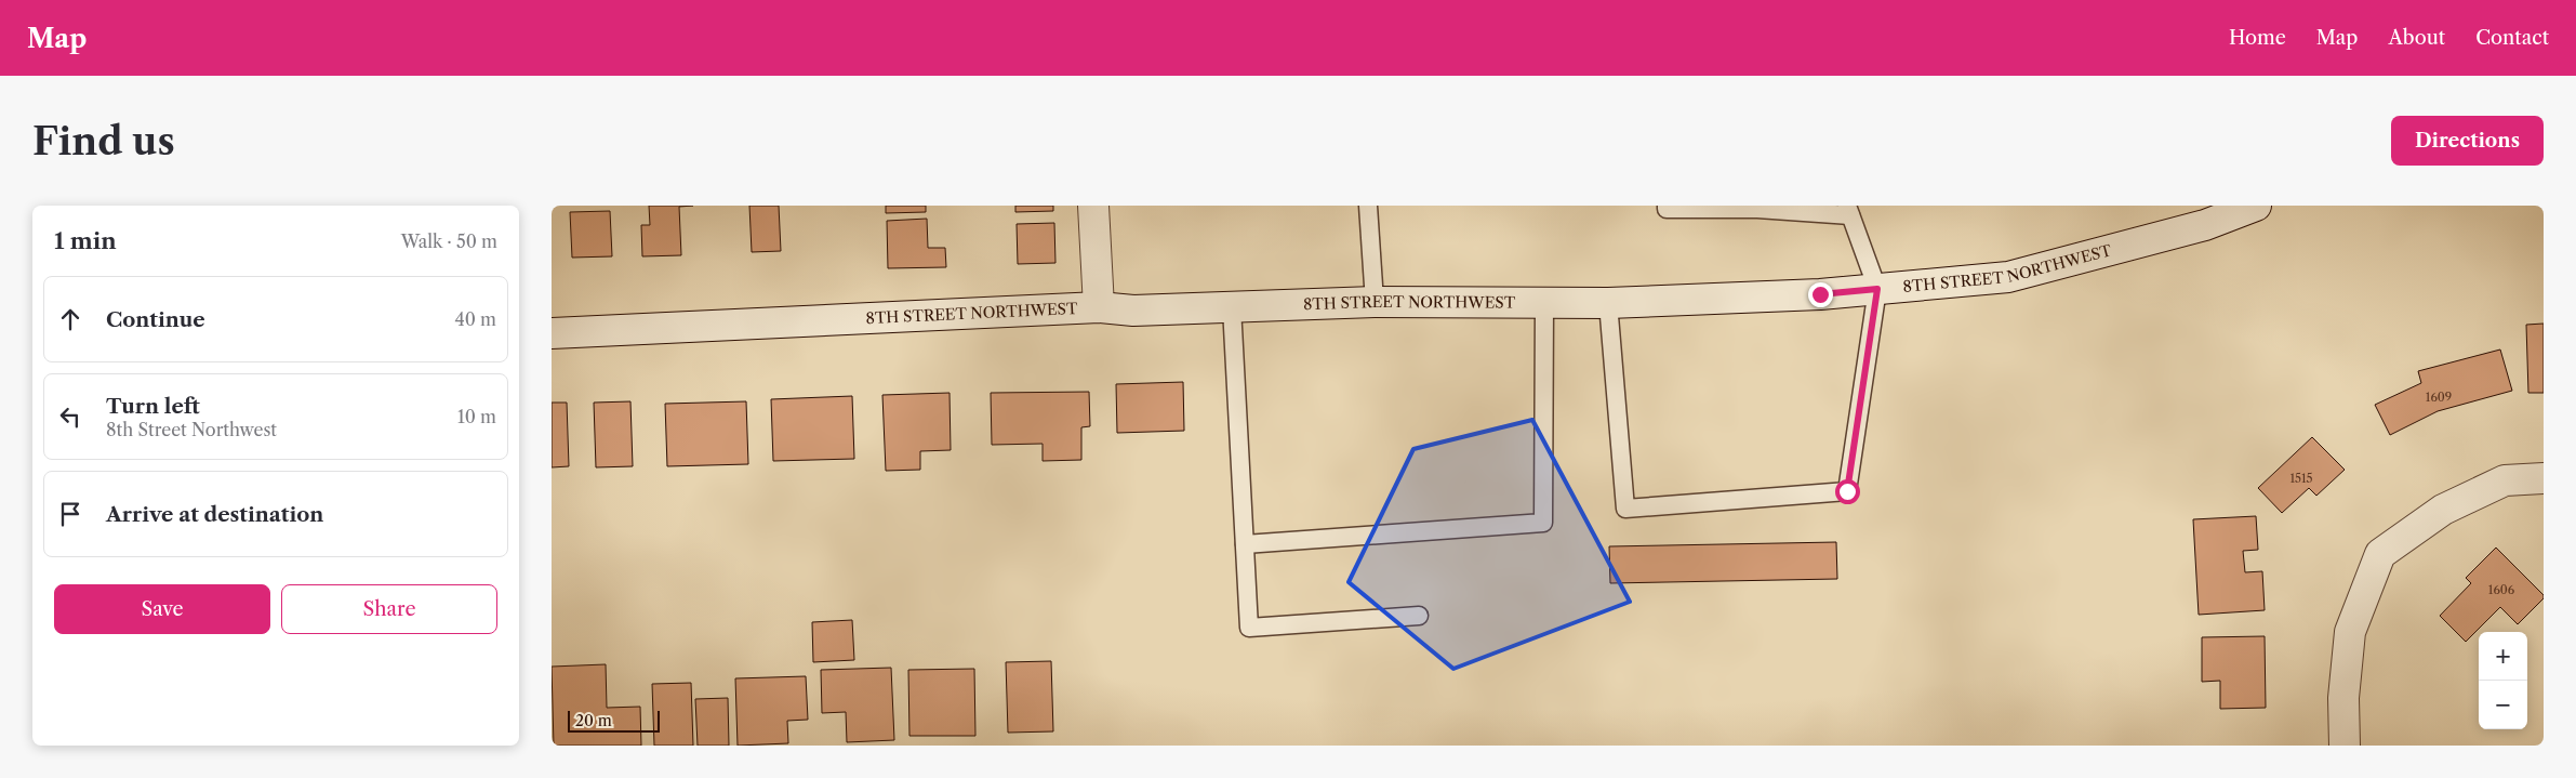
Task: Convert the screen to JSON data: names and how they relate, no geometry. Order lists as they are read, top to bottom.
{
  "streets": {
    "street": ["8TH STREET NORTHWEST"]
  },
  "house_numbers": ["1609", "1515", "1606"],
  "scale_bar": "20 m",
  "page": {
    "header": "Map",
    "nav": [
      "Home",
      "Map",
      "About",
      "Contact"
    ],
    "buttons": [
      "Directions",
      ["Save", "Share"]
    ],
    "title": "Find us",
    "heading": ["1 min", "Walk · 50 m"],
    "list": [
      ["Continue", "40 m"],
      ["Turn left", "8th Street Northwest", "10 m"],
      "Arrive at destination"
    ],
    "map_buttons": ["+", "−"],
    "scale": "20 m"
  }
}
